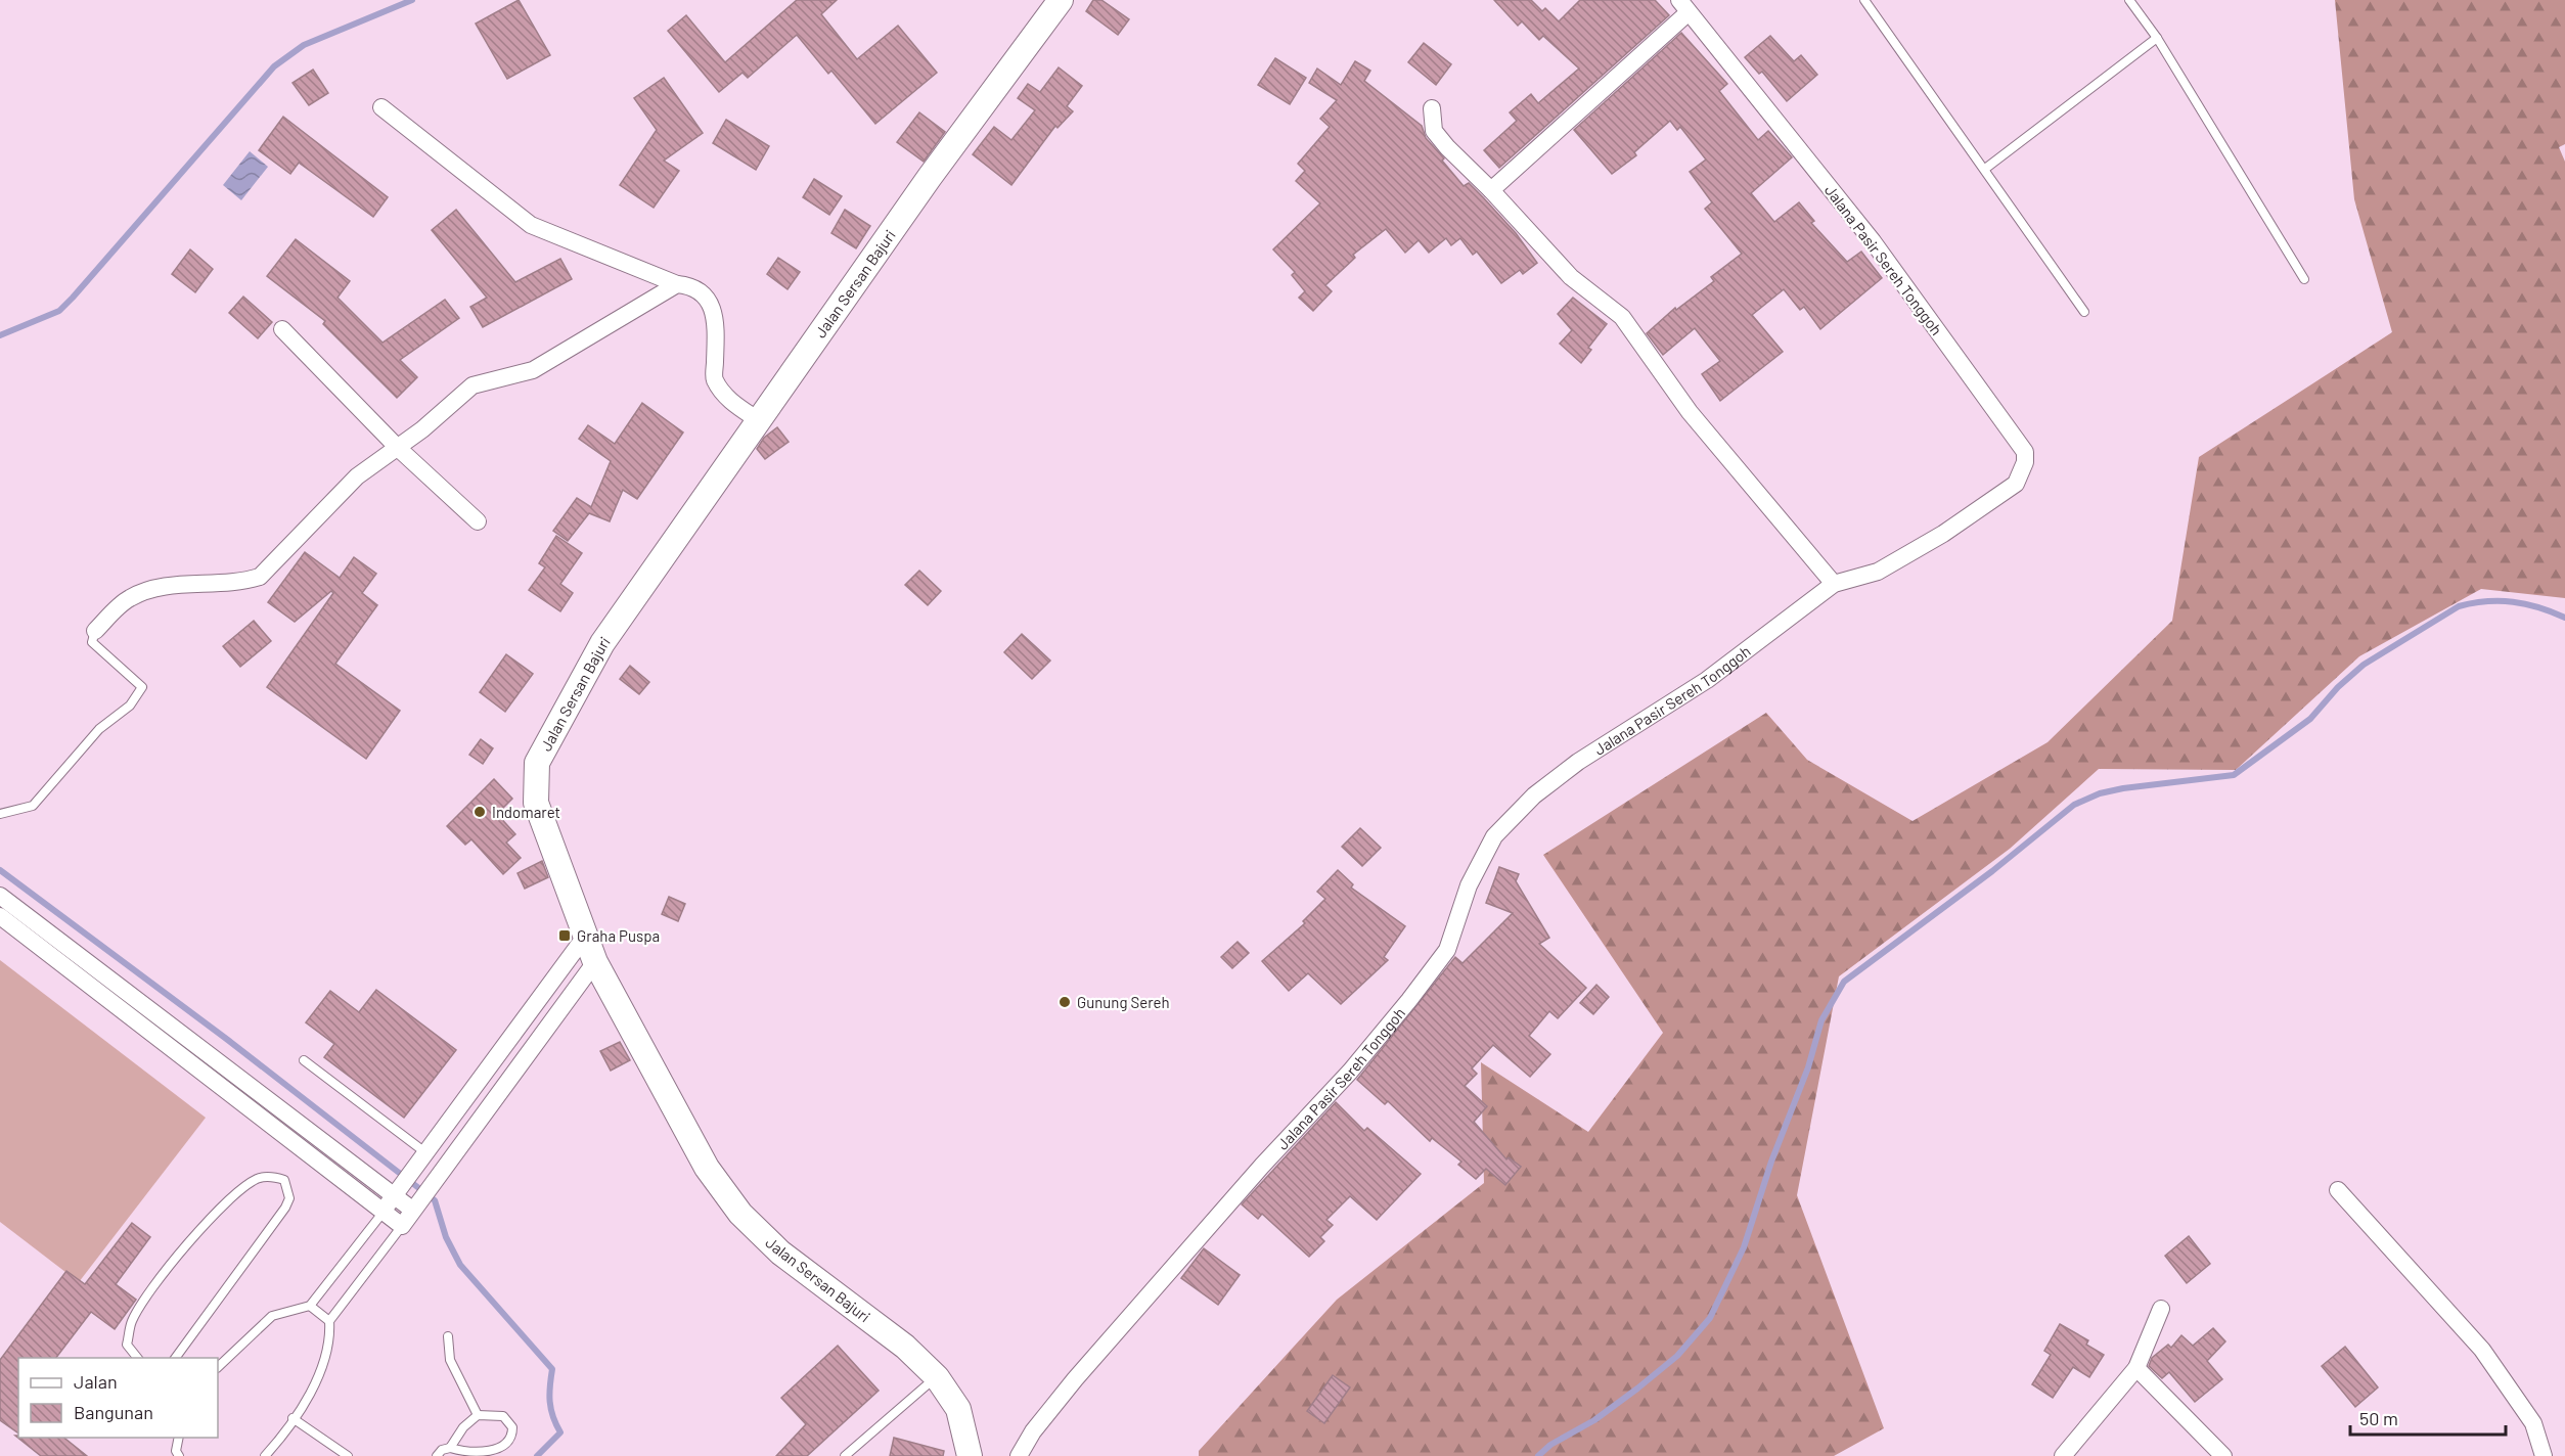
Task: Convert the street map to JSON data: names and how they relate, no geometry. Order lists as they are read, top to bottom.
{
  "streets": {
    "main road": ["Jalan Sersan Bajuri"],
    "street": ["Jalana Pasir Sereh Tonggoh"]
  },
  "places": {
    "other": ["Indomaret", "Gunung Sereh"],
    "transit": ["Graha Puspa"]
  },
  "legend": ["Jalan", "Bangunan"],
  "scale_bar": "50 m"
}
